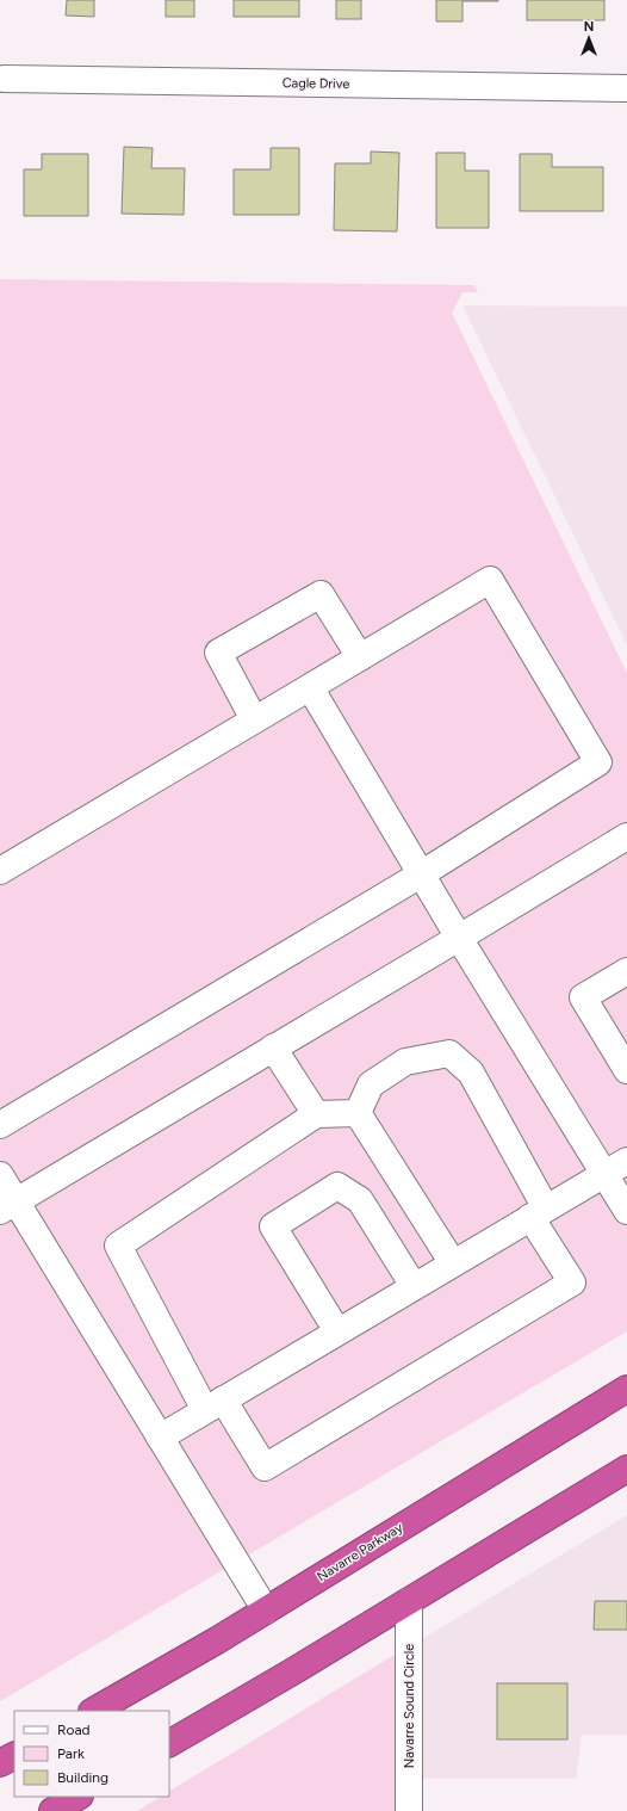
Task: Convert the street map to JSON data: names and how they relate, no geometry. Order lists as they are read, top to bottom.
{
  "streets": {
    "highway": ["Navarre Parkway"],
    "street": ["Cagle Drive", "Navarre Sound Circle"]
  },
  "legend": ["Road", "Park", "Building"],
  "north": "top"
}
